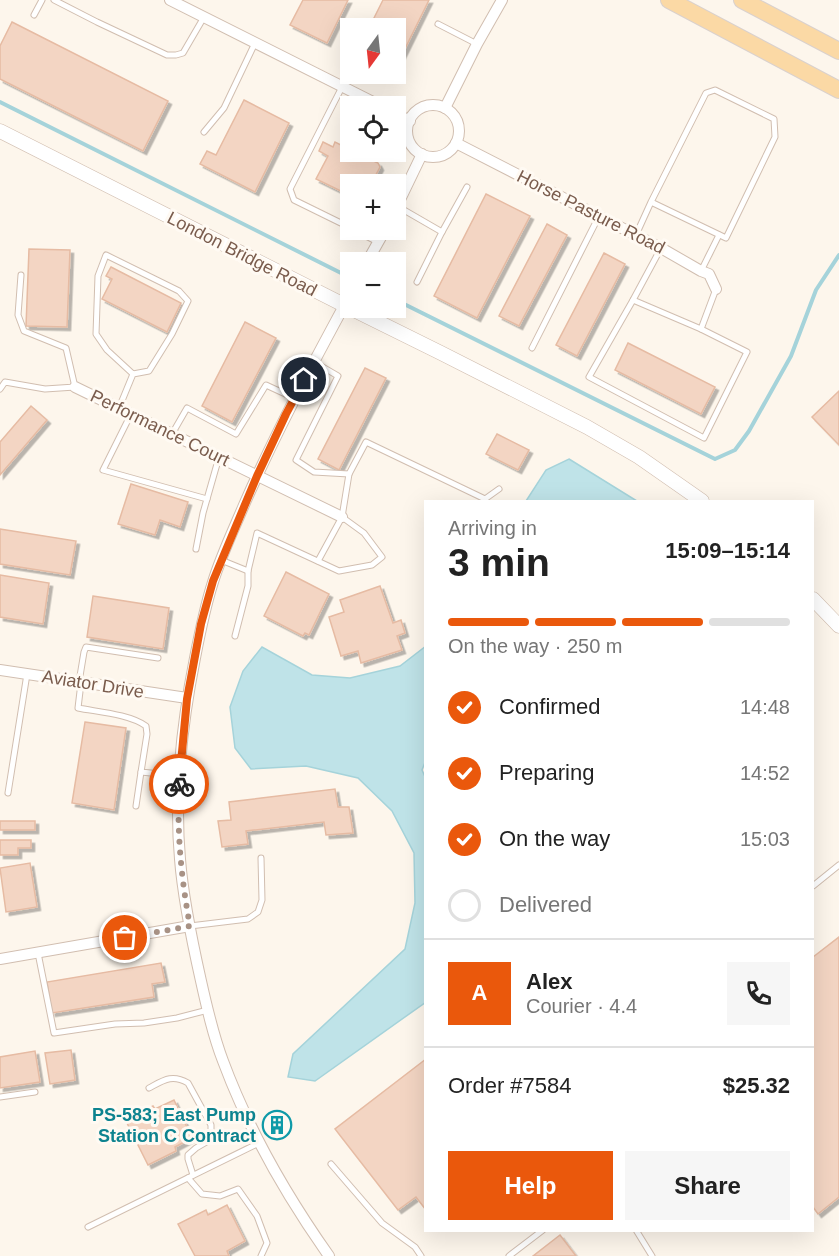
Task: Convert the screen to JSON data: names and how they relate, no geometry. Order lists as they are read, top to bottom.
{
  "streets": {
    "street": [
      "Horse Pasture Road",
      "London Bridge Road",
      "Performance Court",
      "Aviator Drive"
    ]
  },
  "places": {
    "building": ["PS-583; East Pump Station C Contract"]
  },
  "north": "bottom",
  "page": {
    "map_buttons": ["+", "−"],
    "heading": ["3 min", "Arriving in", "15:09–15:14"],
    "panel": [
      "Alex",
      "Courier · 4.4",
      "Order #7584",
      "$25.32"
    ],
    "bar": "On the way · 250 m",
    "list": [
      ["Confirmed", "14:48"],
      ["Preparing", "14:52"],
      ["On the way", "15:03"],
      "Delivered"
    ],
    "round": "A",
    "buttons": ["Help", "Share"]
  }
}
